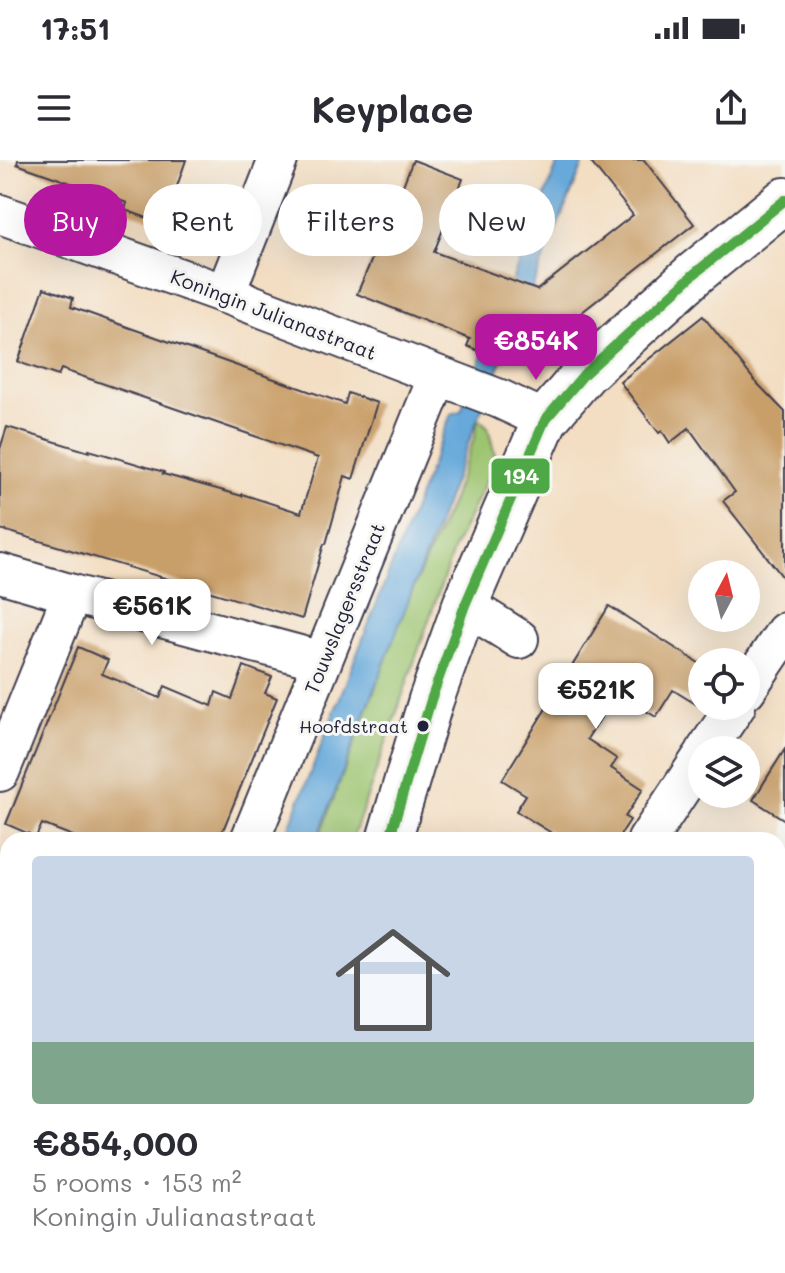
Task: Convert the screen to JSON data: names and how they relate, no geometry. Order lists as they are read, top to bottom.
{
  "streets": {
    "street": ["Koningin Julianastraat", "Touwslagersstraat"]
  },
  "crossings": [
    ["Koningin Julianastraat", "Touwslagersstraat"]
  ],
  "places": ["Hoofdstraat"],
  "lines": ["transit line 194"],
  "north": "top",
  "page": {
    "status": "17:51",
    "header": "Keyplace",
    "chip": [
      "Buy",
      "Rent",
      "Filters",
      "New"
    ],
    "price": ["€854K", "€561K", "€521K"],
    "list": [
      {
        "name": "€854,000",
        "note": "5 rooms · 153 m² · Koningin Julianastraat"
      }
    ]
  }
}
